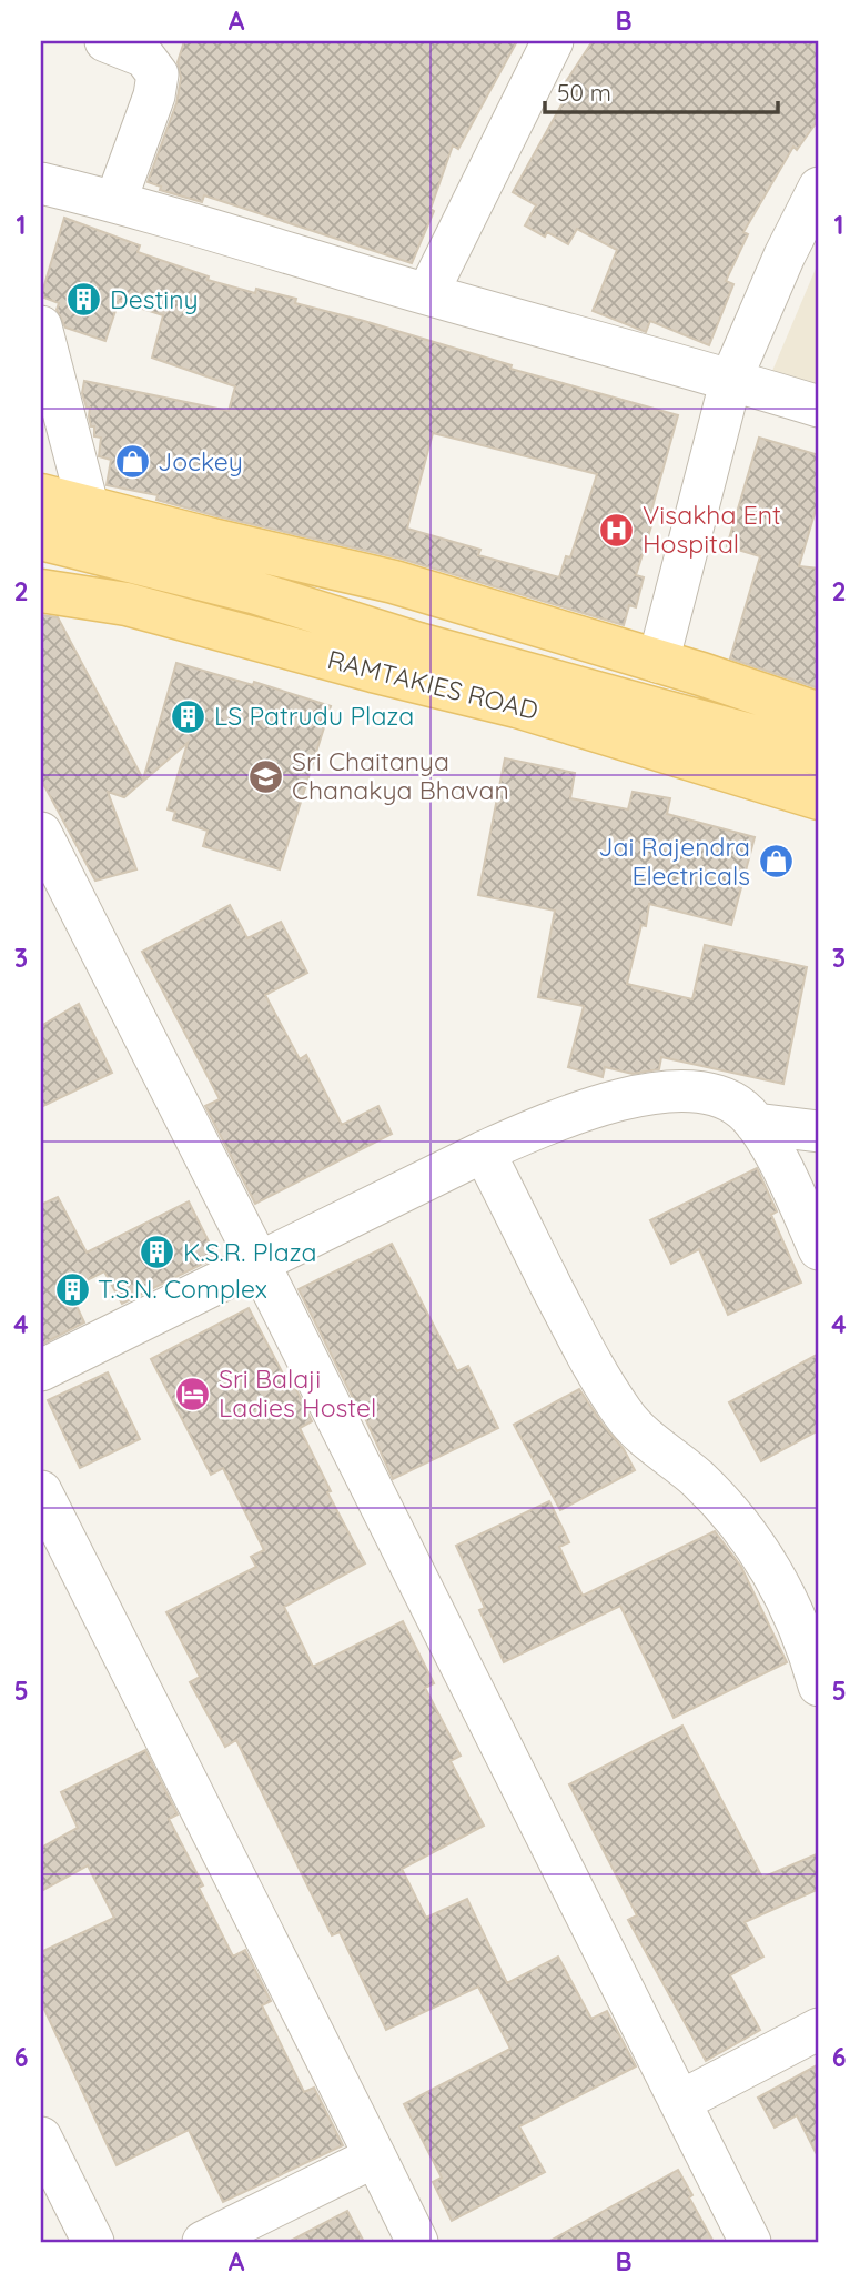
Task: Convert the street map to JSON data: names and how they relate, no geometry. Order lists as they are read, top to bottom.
{
  "streets": {
    "main road": ["RAMTAKIES ROAD"]
  },
  "places": {
    "building": [
      "Destiny",
      "LS Patrudu Plaza",
      "K.S.R. Plaza",
      "T.S.N. Complex"
    ],
    "shop": ["Jockey", "Jai Rajendra Electricals"],
    "hospital": ["Visakha Ent Hospital"],
    "school or university": ["Sri Chaitanya Chanakya Bhavan"],
    "hotel": ["Sri Balaji Ladies Hostel"]
  },
  "scale_bar": "50 m",
  "grid": {
    "columns": ["A", "B"],
    "rows": [
      "1",
      "2",
      "3",
      "4",
      "5",
      "6"
    ]
  }
}
